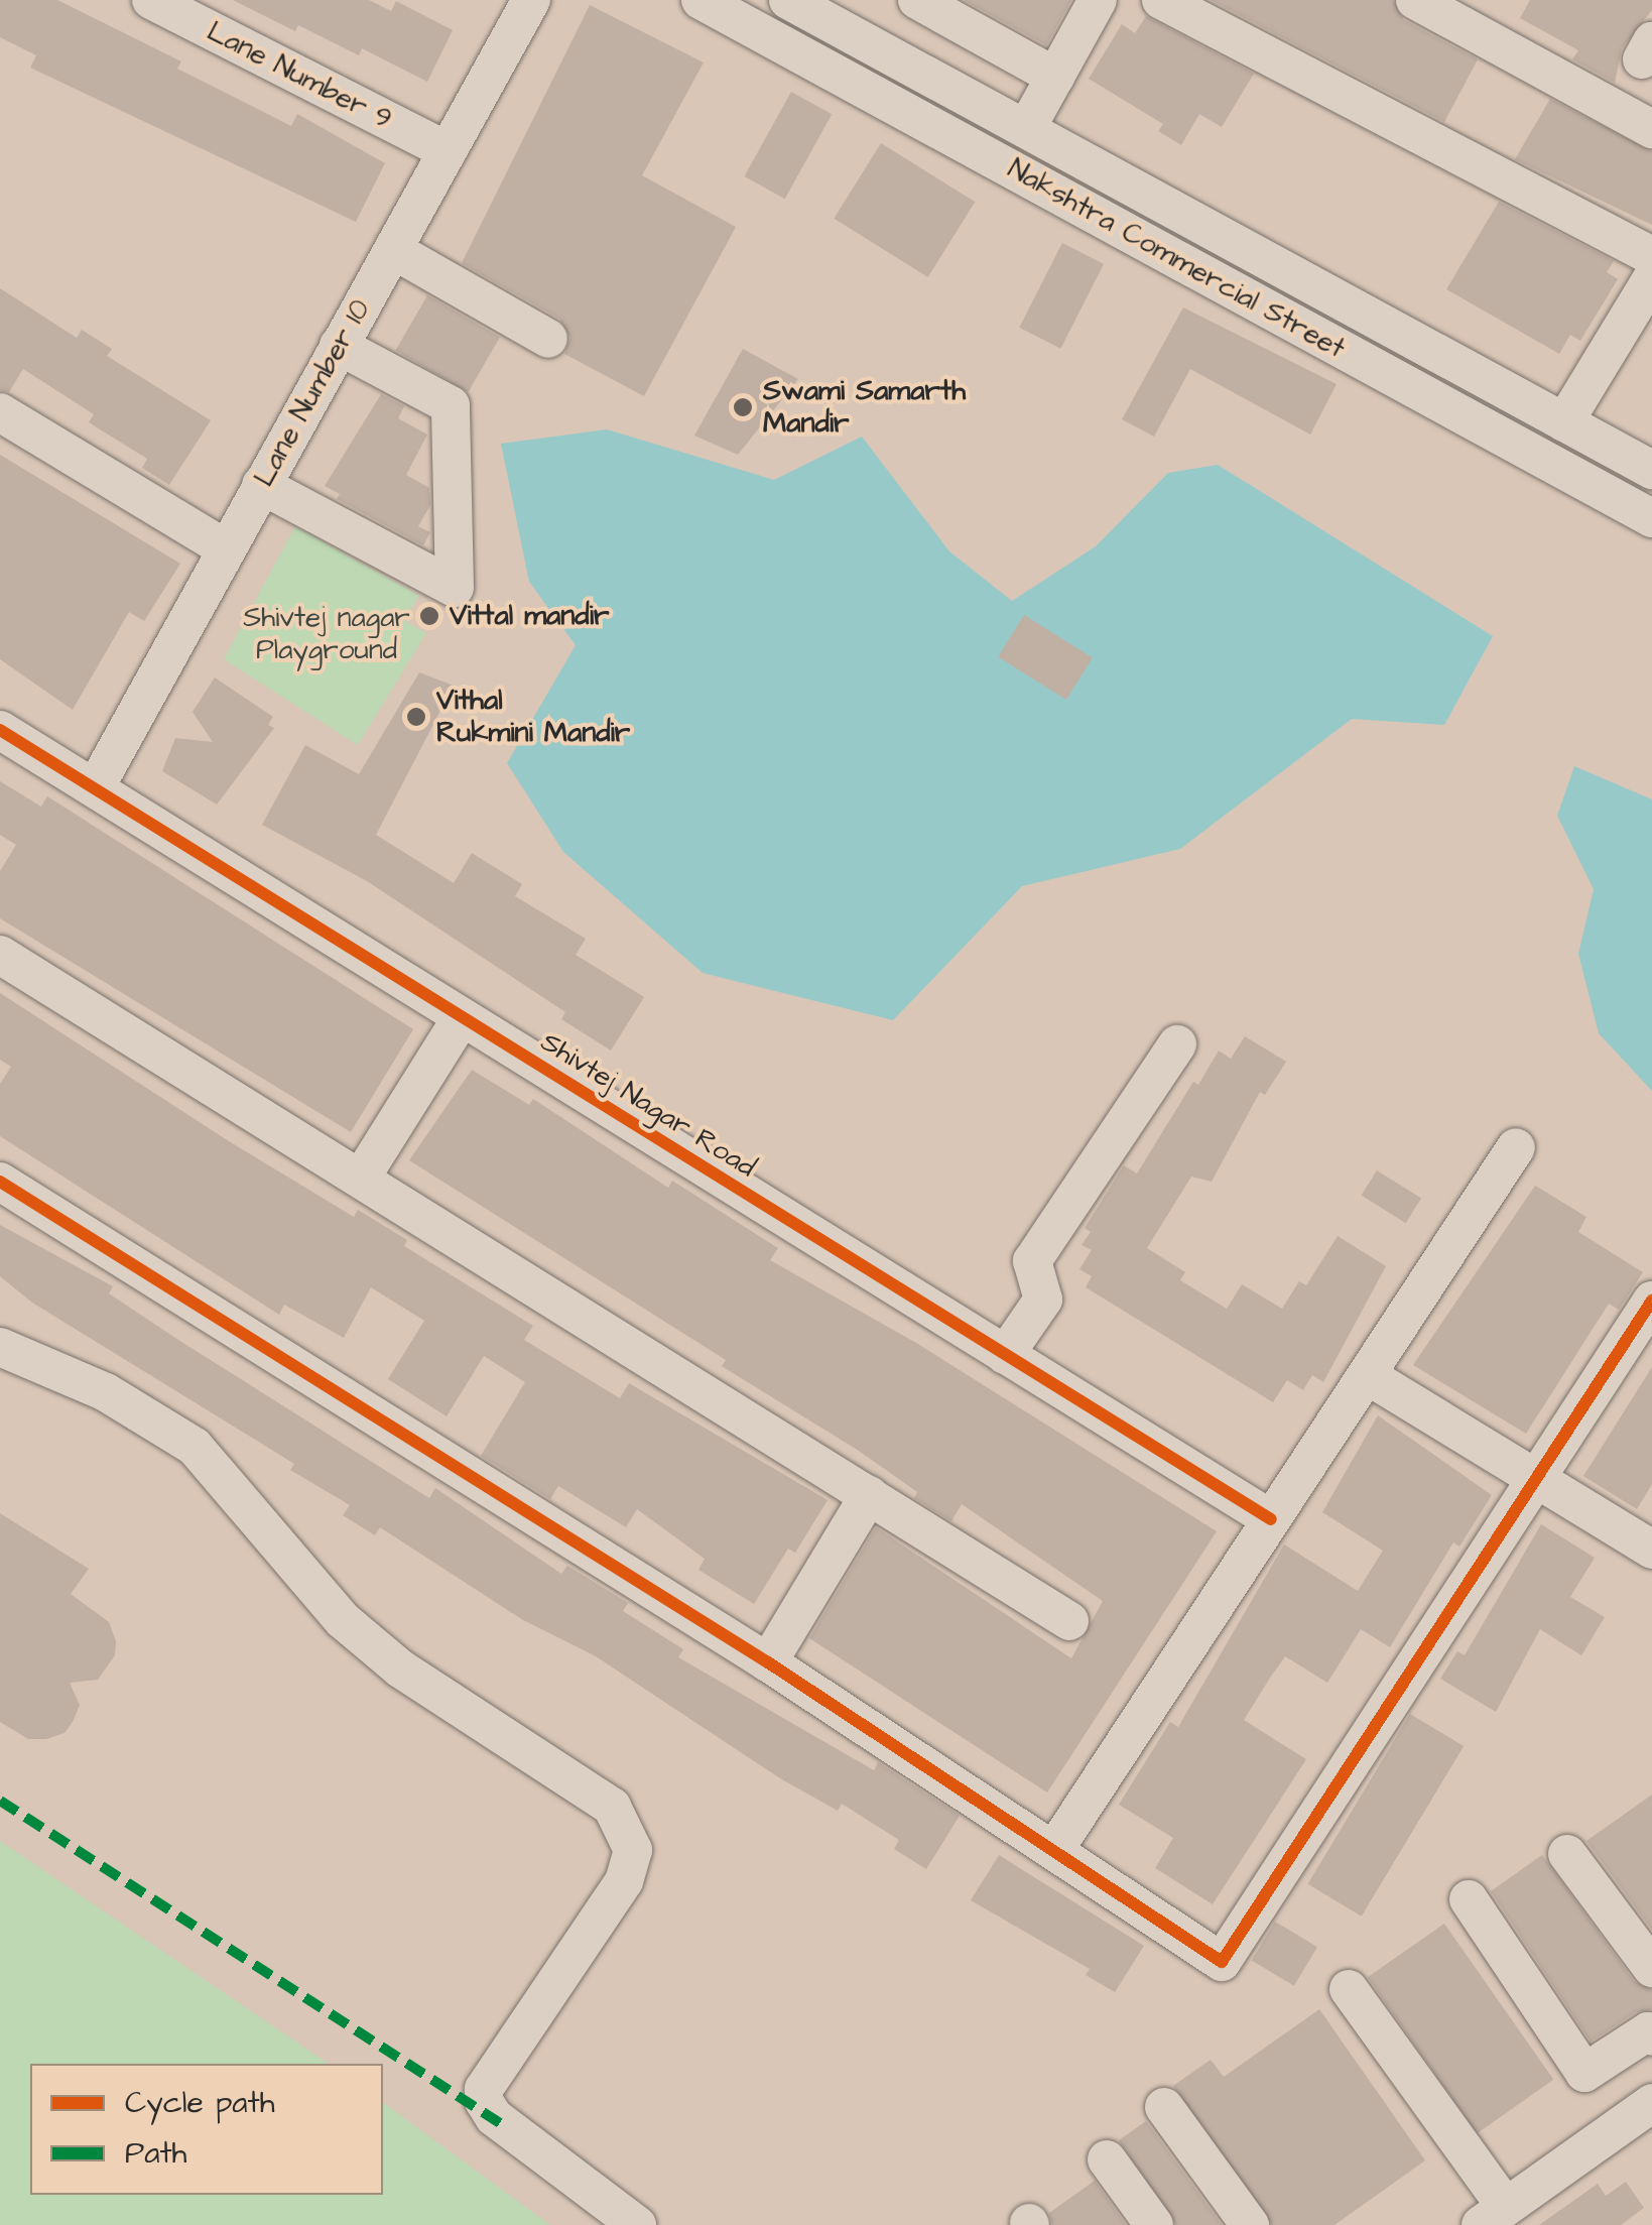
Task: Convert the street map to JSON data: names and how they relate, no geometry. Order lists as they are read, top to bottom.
{
  "streets": {
    "street": [
      "Lane Number 9",
      "Nakshtra Commercial Street",
      "Lane Number 10",
      "Shivtej Nagar Road"
    ]
  },
  "crossings": [
    ["Lane Number 9", "Lane Number 10"],
    ["Lane Number 10", "Shivtej Nagar Road"]
  ],
  "parks": ["Shivtej nagar Playground"],
  "places": ["Swami Samarth Mandir", "Vittal mandir", "Vithal Rukmini Mandir"],
  "legend": ["Cycle path", "Path"]
}
